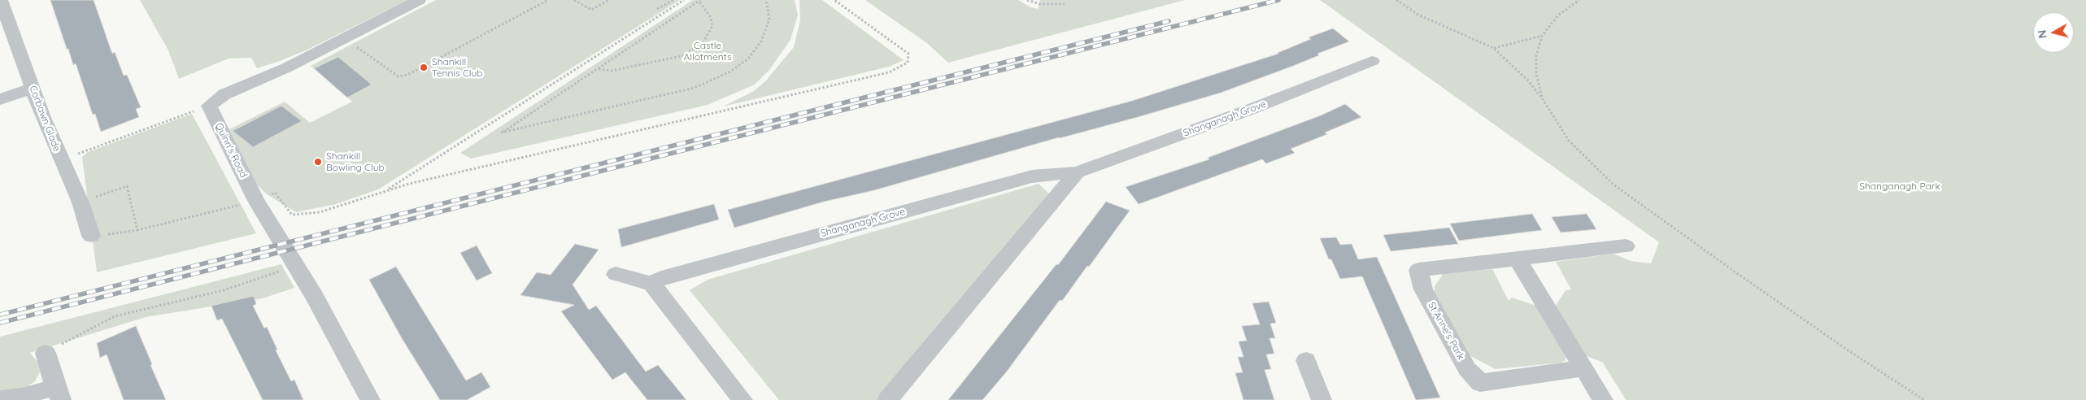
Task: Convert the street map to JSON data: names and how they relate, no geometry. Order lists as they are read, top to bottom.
{
  "streets": {
    "street": [
      "Corbawn Glade",
      "Shanganagh Grove",
      "Quinn's Road",
      "St Anne's Park"
    ]
  },
  "parks": ["Castle Allotments", "Shanganagh Park"],
  "places": ["Shankill Tennis Club", "Shankill Bowling Club"],
  "north": "left"
}
